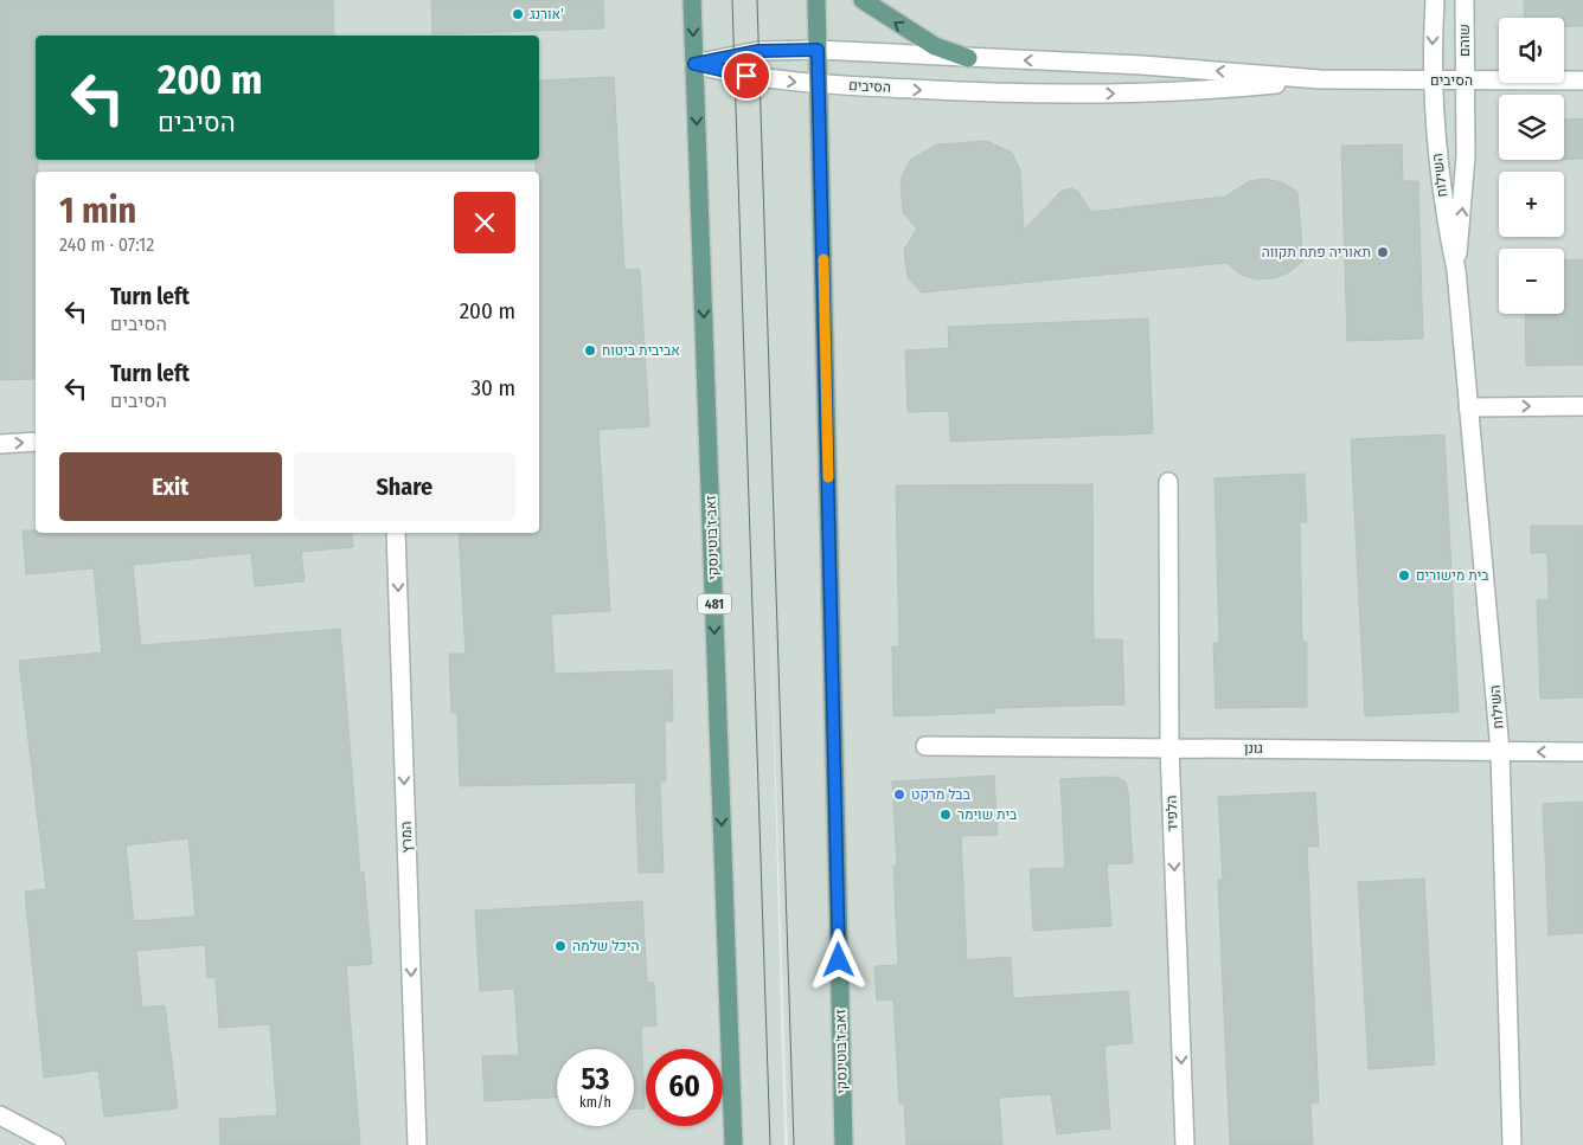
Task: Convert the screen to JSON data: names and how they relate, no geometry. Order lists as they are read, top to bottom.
{
  "streets": {
    "main road": ["זאב ז'בוטינסקי", "481"],
    "street": [
      "שוהם",
      "הסיבים",
      "השילוח",
      "גונן",
      "הלפיד",
      "המרץ"
    ]
  },
  "crossings": [
    ["שוהם", "הסיבים"],
    ["שוהם", "השילוח"],
    ["הסיבים", "השילוח"],
    ["הסיבים", "זאב ז'בוטינסקי"],
    ["השילוח", "גונן"],
    ["גונן", "הלפיד"]
  ],
  "one_way": ["הלפיד", "המרץ"],
  "places": [
    "אורנג'",
    "תאוריה פתח תקווה",
    "אביבית ביטוח",
    "בית מישורים",
    "בבל מרקט",
    "בית שוימר",
    "היכל שלמה"
  ],
  "page": {
    "map_buttons": ["+", "−"],
    "turn": ["200 m", "הסיבים"],
    "heading": ["1 min", "240 m · 07:12"],
    "list": [
      {
        "name": "Turn left",
        "note": "הסיבים",
        "value": "200 m"
      },
      {
        "name": "Turn left",
        "note": "הסיבים",
        "value": "30 m"
      }
    ],
    "buttons": ["Exit", "Share"],
    "speed": "53 km/h",
    "limit": "60"
  }
}
